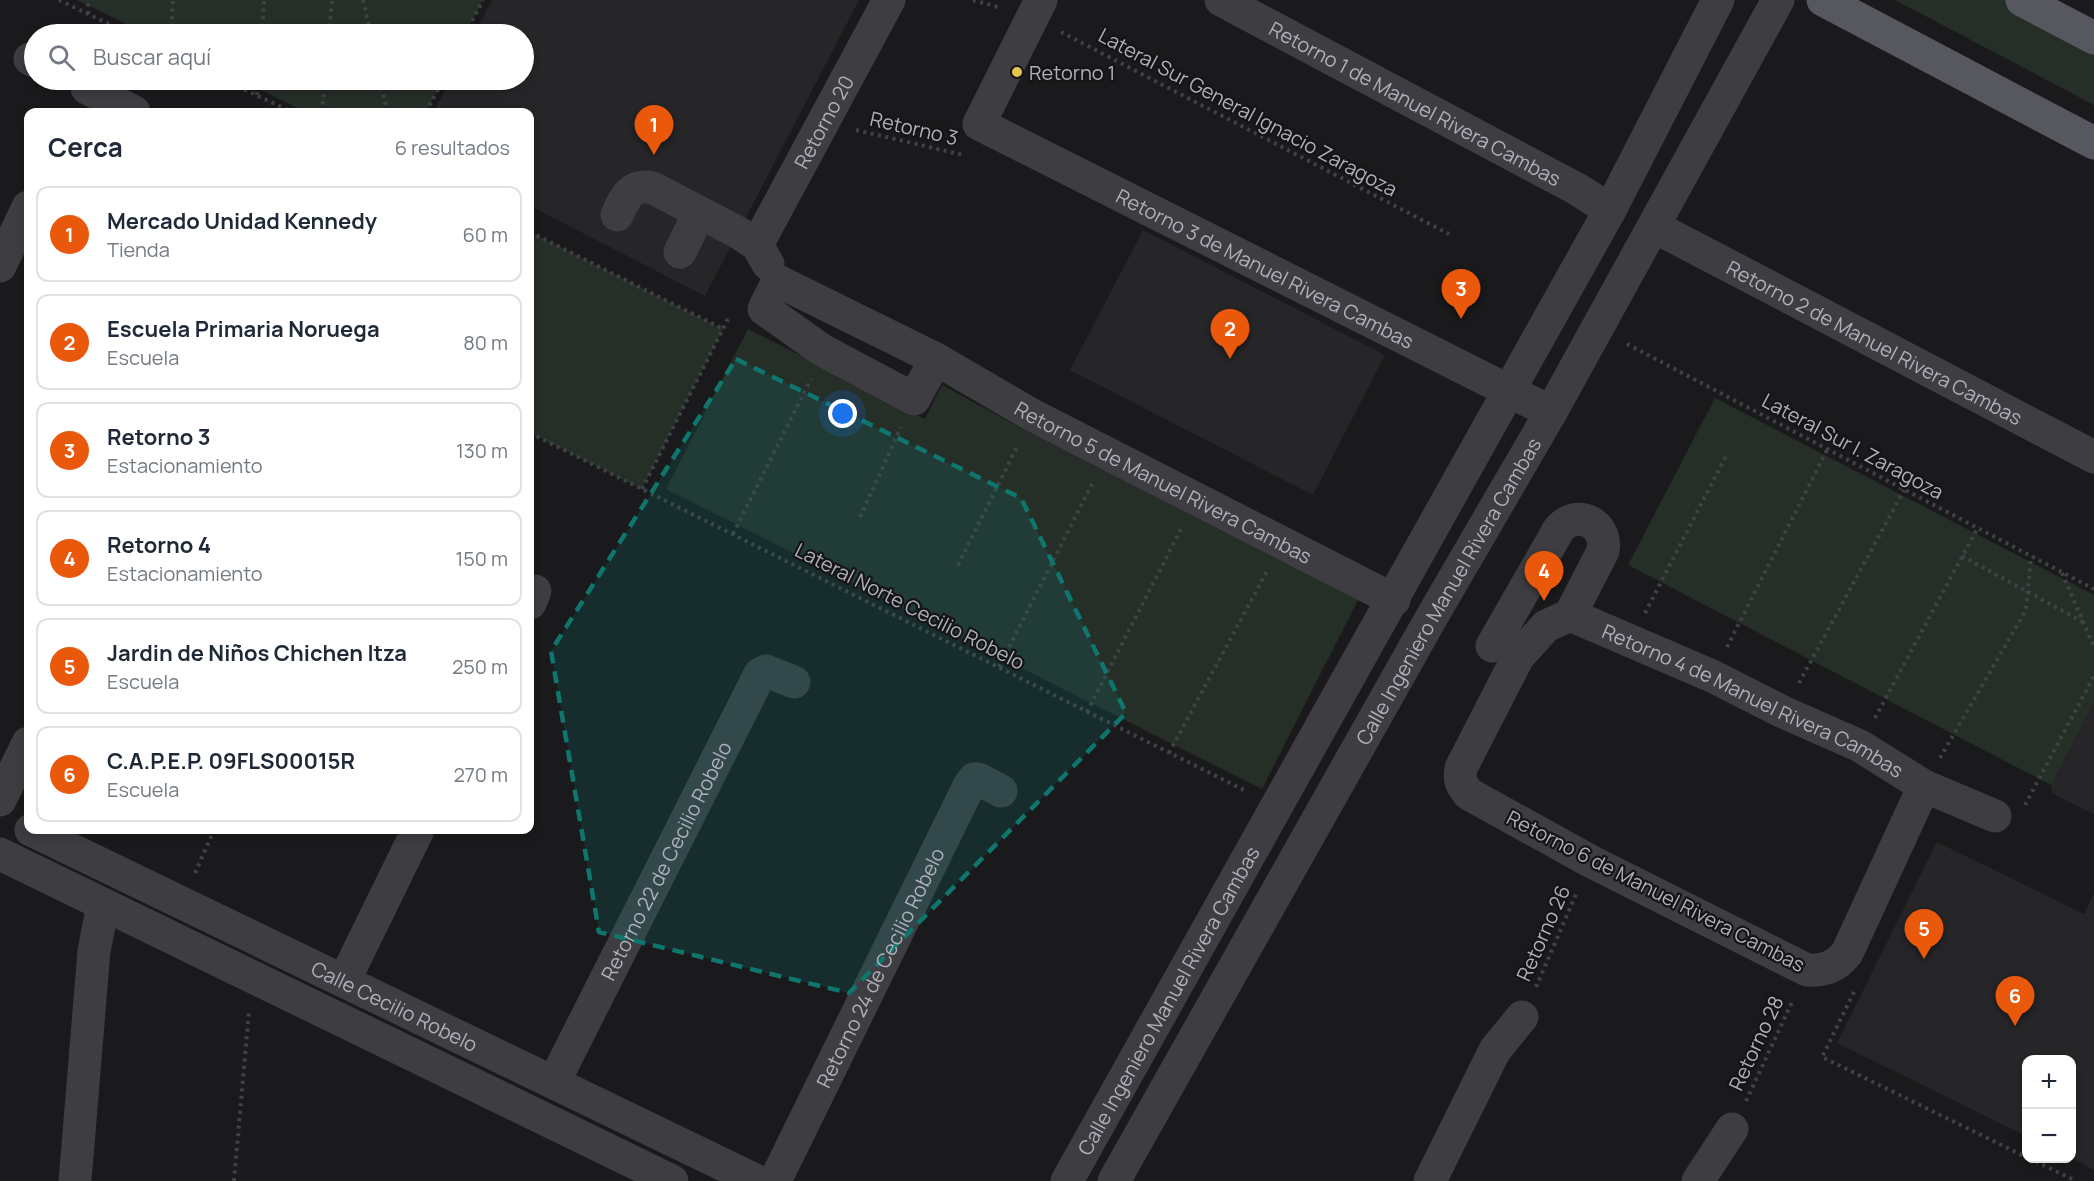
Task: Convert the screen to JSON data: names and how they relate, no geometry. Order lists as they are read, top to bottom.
{
  "streets": {
    "street": [
      "Retorno 1 de Manuel Rivera Cambas",
      "Retorno 20",
      "Retorno 3 de Manuel Rivera Cambas",
      "Retorno 2 de Manuel Rivera Cambas",
      "Retorno 5 de Manuel Rivera Cambas",
      "Calle Ingeniero Manuel Rivera Cambas",
      "Retorno 4 de Manuel Rivera Cambas",
      "Retorno 22 de Cecilio Robelo",
      "Retorno 6 de Manuel Rivera Cambas",
      "Retorno 24 de Cecilio Robelo",
      "Calle Cecilio Robelo"
    ],
    "path": [
      "Lateral Sur General Ignacio Zaragoza",
      "Retorno 3",
      "Lateral Sur I. Zaragoza",
      "Lateral Norte Cecilio Robelo",
      "Retorno 26",
      "Retorno 28"
    ]
  },
  "crossings": [
    ["Retorno 1 de Manuel Rivera Cambas", "Calle Ingeniero Manuel Rivera Cambas"],
    ["Retorno 20", "Retorno 3"],
    ["Retorno 3", "Retorno 3 de Manuel Rivera Cambas"],
    ["Retorno 3 de Manuel Rivera Cambas", "Calle Ingeniero Manuel Rivera Cambas"],
    ["Retorno 2 de Manuel Rivera Cambas", "Calle Ingeniero Manuel Rivera Cambas"],
    ["Lateral Sur I. Zaragoza", "Calle Ingeniero Manuel Rivera Cambas"],
    ["Retorno 5 de Manuel Rivera Cambas", "Calle Ingeniero Manuel Rivera Cambas"],
    ["Calle Ingeniero Manuel Rivera Cambas", "Lateral Norte Cecilio Robelo"],
    ["Retorno 4 de Manuel Rivera Cambas", "Retorno 6 de Manuel Rivera Cambas"],
    ["Retorno 22 de Cecilio Robelo", "Calle Cecilio Robelo"],
    ["Retorno 6 de Manuel Rivera Cambas", "Retorno 26"],
    ["Retorno 6 de Manuel Rivera Cambas", "Retorno 28"]
  ],
  "places": ["Retorno 1"],
  "page": {
    "search": "Buscar aquí",
    "pins": [
      "1",
      "3",
      "2",
      "4",
      "5",
      "6"
    ],
    "heading": ["Cerca", "6 resultados"],
    "list": [
      {
        "mark": "1",
        "name": "Mercado Unidad Kennedy",
        "note": "Tienda",
        "value": "60 m"
      },
      {
        "mark": "2",
        "name": "Escuela Primaria Noruega",
        "note": "Escuela",
        "value": "80 m"
      },
      {
        "mark": "3",
        "name": "Retorno 3",
        "note": "Estacionamiento",
        "value": "130 m"
      },
      {
        "mark": "4",
        "name": "Retorno 4",
        "note": "Estacionamiento",
        "value": "150 m"
      },
      {
        "mark": "5",
        "name": "Jardin de Niños Chichen Itza",
        "note": "Escuela",
        "value": "250 m"
      },
      {
        "mark": "6",
        "name": "C.A.P.E.P. 09FLS00015R",
        "note": "Escuela",
        "value": "270 m"
      }
    ],
    "map_buttons": ["+", "−"]
  }
}
